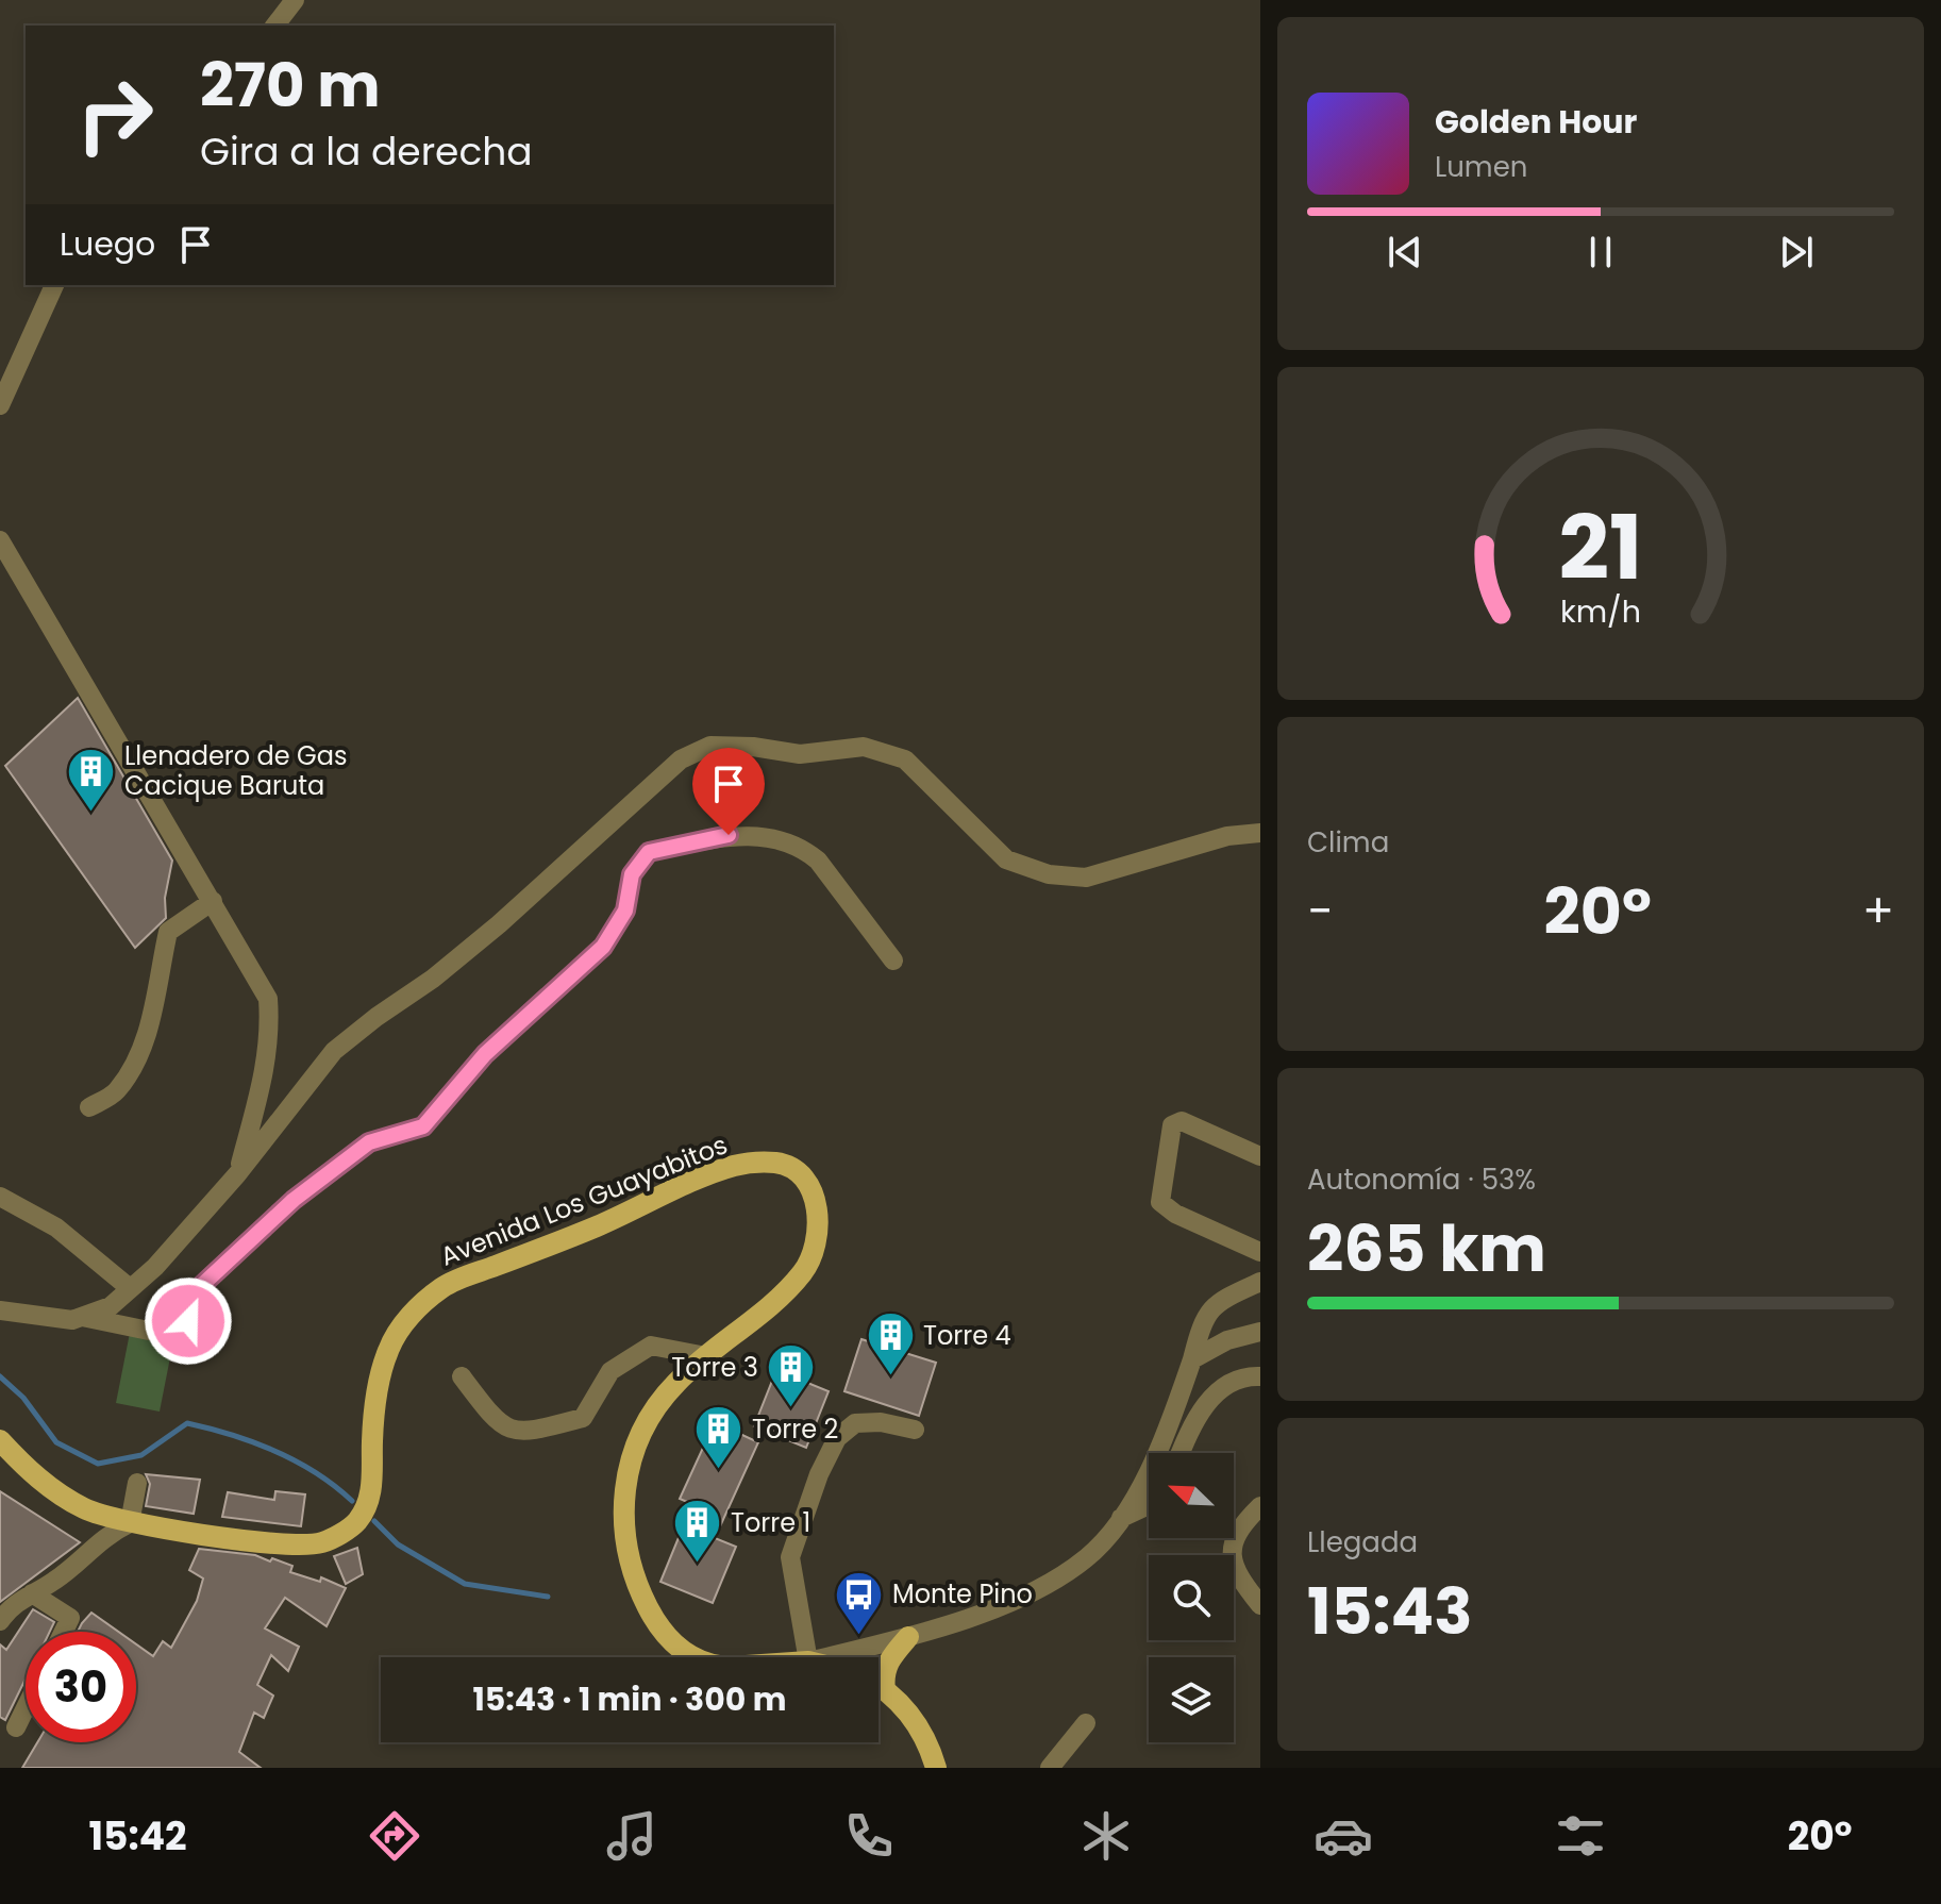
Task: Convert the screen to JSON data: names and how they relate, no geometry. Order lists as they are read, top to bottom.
{
  "streets": {
    "main road": ["Avenida Los Guayabitos"]
  },
  "places": {
    "building": [
      "Llenadero de Gas Cacique Baruta",
      "Torre 4",
      "Torre 3",
      "Torre 2",
      "Torre 1"
    ],
    "bus stop": ["Monte Pino"]
  },
  "north": "top left",
  "page": {
    "turn": ["270 m", "Gira a la derecha"],
    "song": ["Golden Hour", "Lumen"],
    "then": "Luego",
    "tile": [
      "Clima",
      ["Autonomía · 53%", "265 km"],
      ["Llegada", "15:43"]
    ],
    "heat": ["−", "20°", "+"],
    "limit": "30",
    "trip": "15:43 · 1 min · 300 m",
    "tabs": ["15:42", "20°"],
    "gauge": ["21", "km/h"]
  }
}
